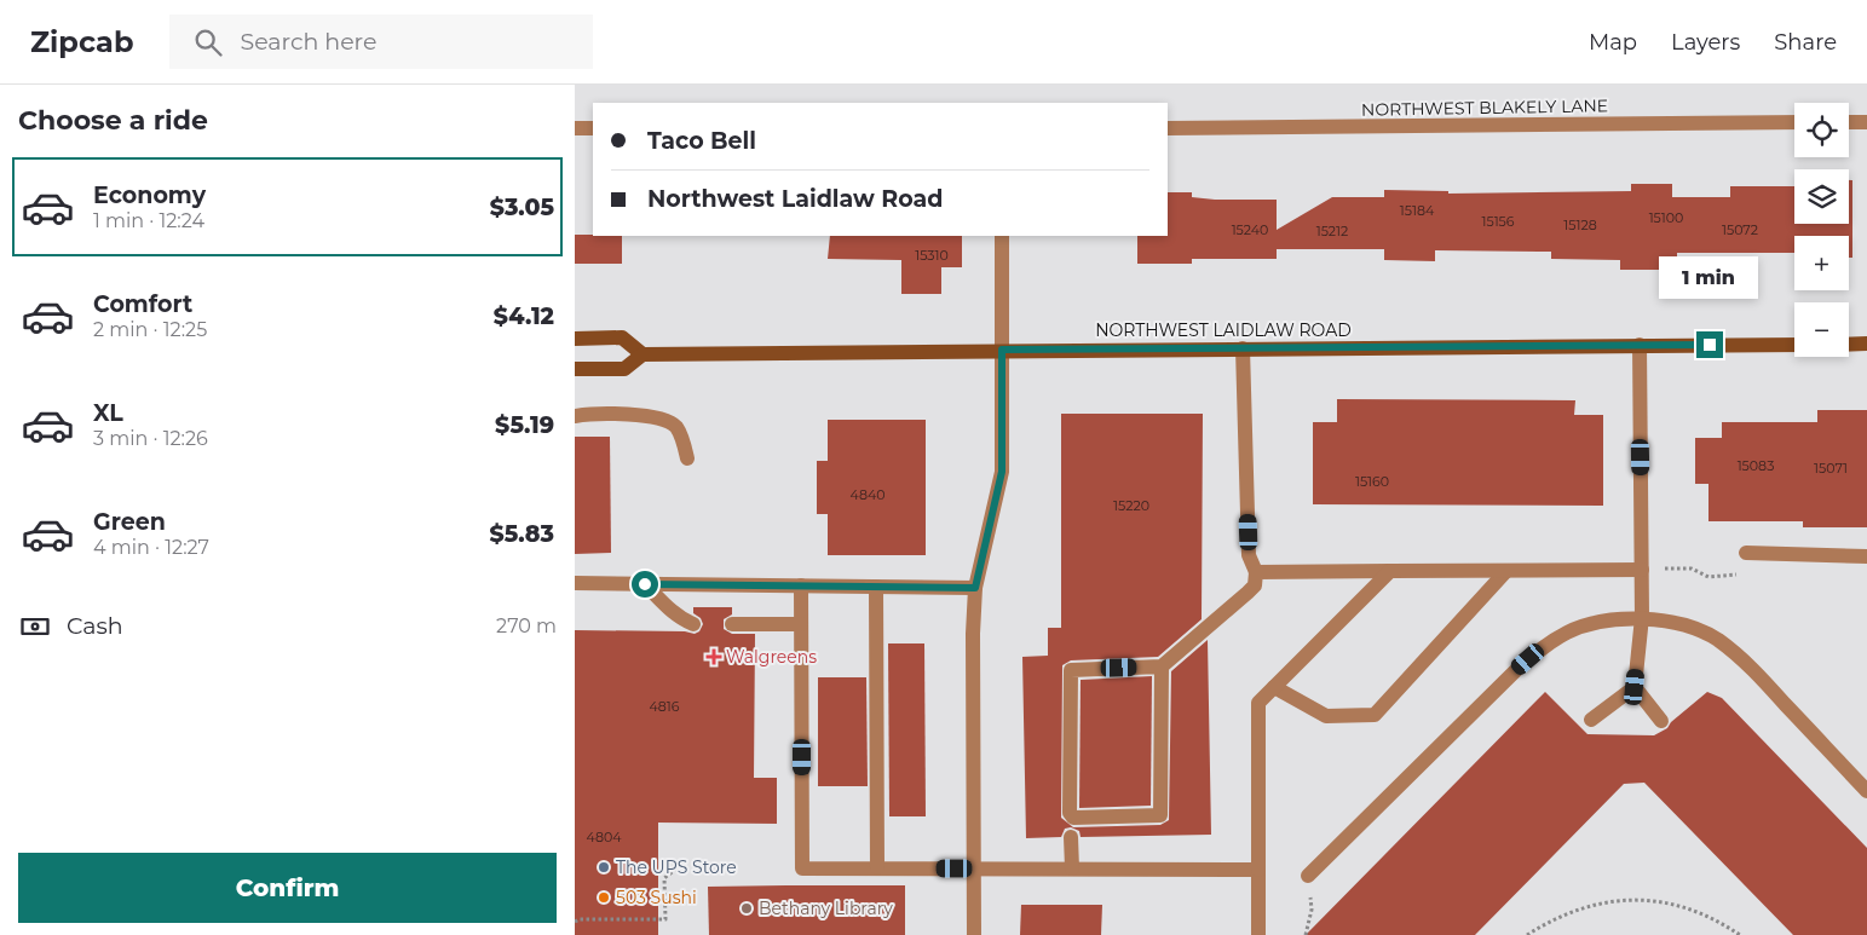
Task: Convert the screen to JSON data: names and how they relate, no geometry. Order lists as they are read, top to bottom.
{
  "streets": {
    "main road": ["NORTHWEST LAIDLAW ROAD"],
    "street": ["NORTHWEST BLAKELY LANE"]
  },
  "places": {
    "health": ["Walgreens"],
    "other": ["The UPS Store", "503 Sushi", "Bethany Library"]
  },
  "house_numbers": [
    "15184",
    "15100",
    "15156",
    "15128",
    "15240",
    "15072",
    "15212",
    "15310",
    "15083",
    "15071",
    "15160",
    "4840",
    "15220",
    "4816",
    "4804"
  ],
  "page": {
    "header": "Zipcab",
    "search": "Search here",
    "nav": ["Map", "Layers", "Share"],
    "heading": "Choose a ride",
    "map_buttons": ["+", "−"],
    "banner": ["Taco Bell", "Northwest Laidlaw Road"],
    "list": [
      {
        "name": "Economy",
        "note": "1 min · 12:24",
        "value": "$3.05"
      },
      {
        "name": "Comfort",
        "note": "2 min · 12:25",
        "value": "$4.12"
      },
      {
        "name": "XL",
        "note": "3 min · 12:26",
        "value": "$5.19"
      },
      {
        "name": "Green",
        "note": "4 min · 12:27",
        "value": "$5.83"
      }
    ],
    "bubble": "1 min",
    "pay": ["Cash", "270 m"],
    "buttons": "Confirm"
  }
}
